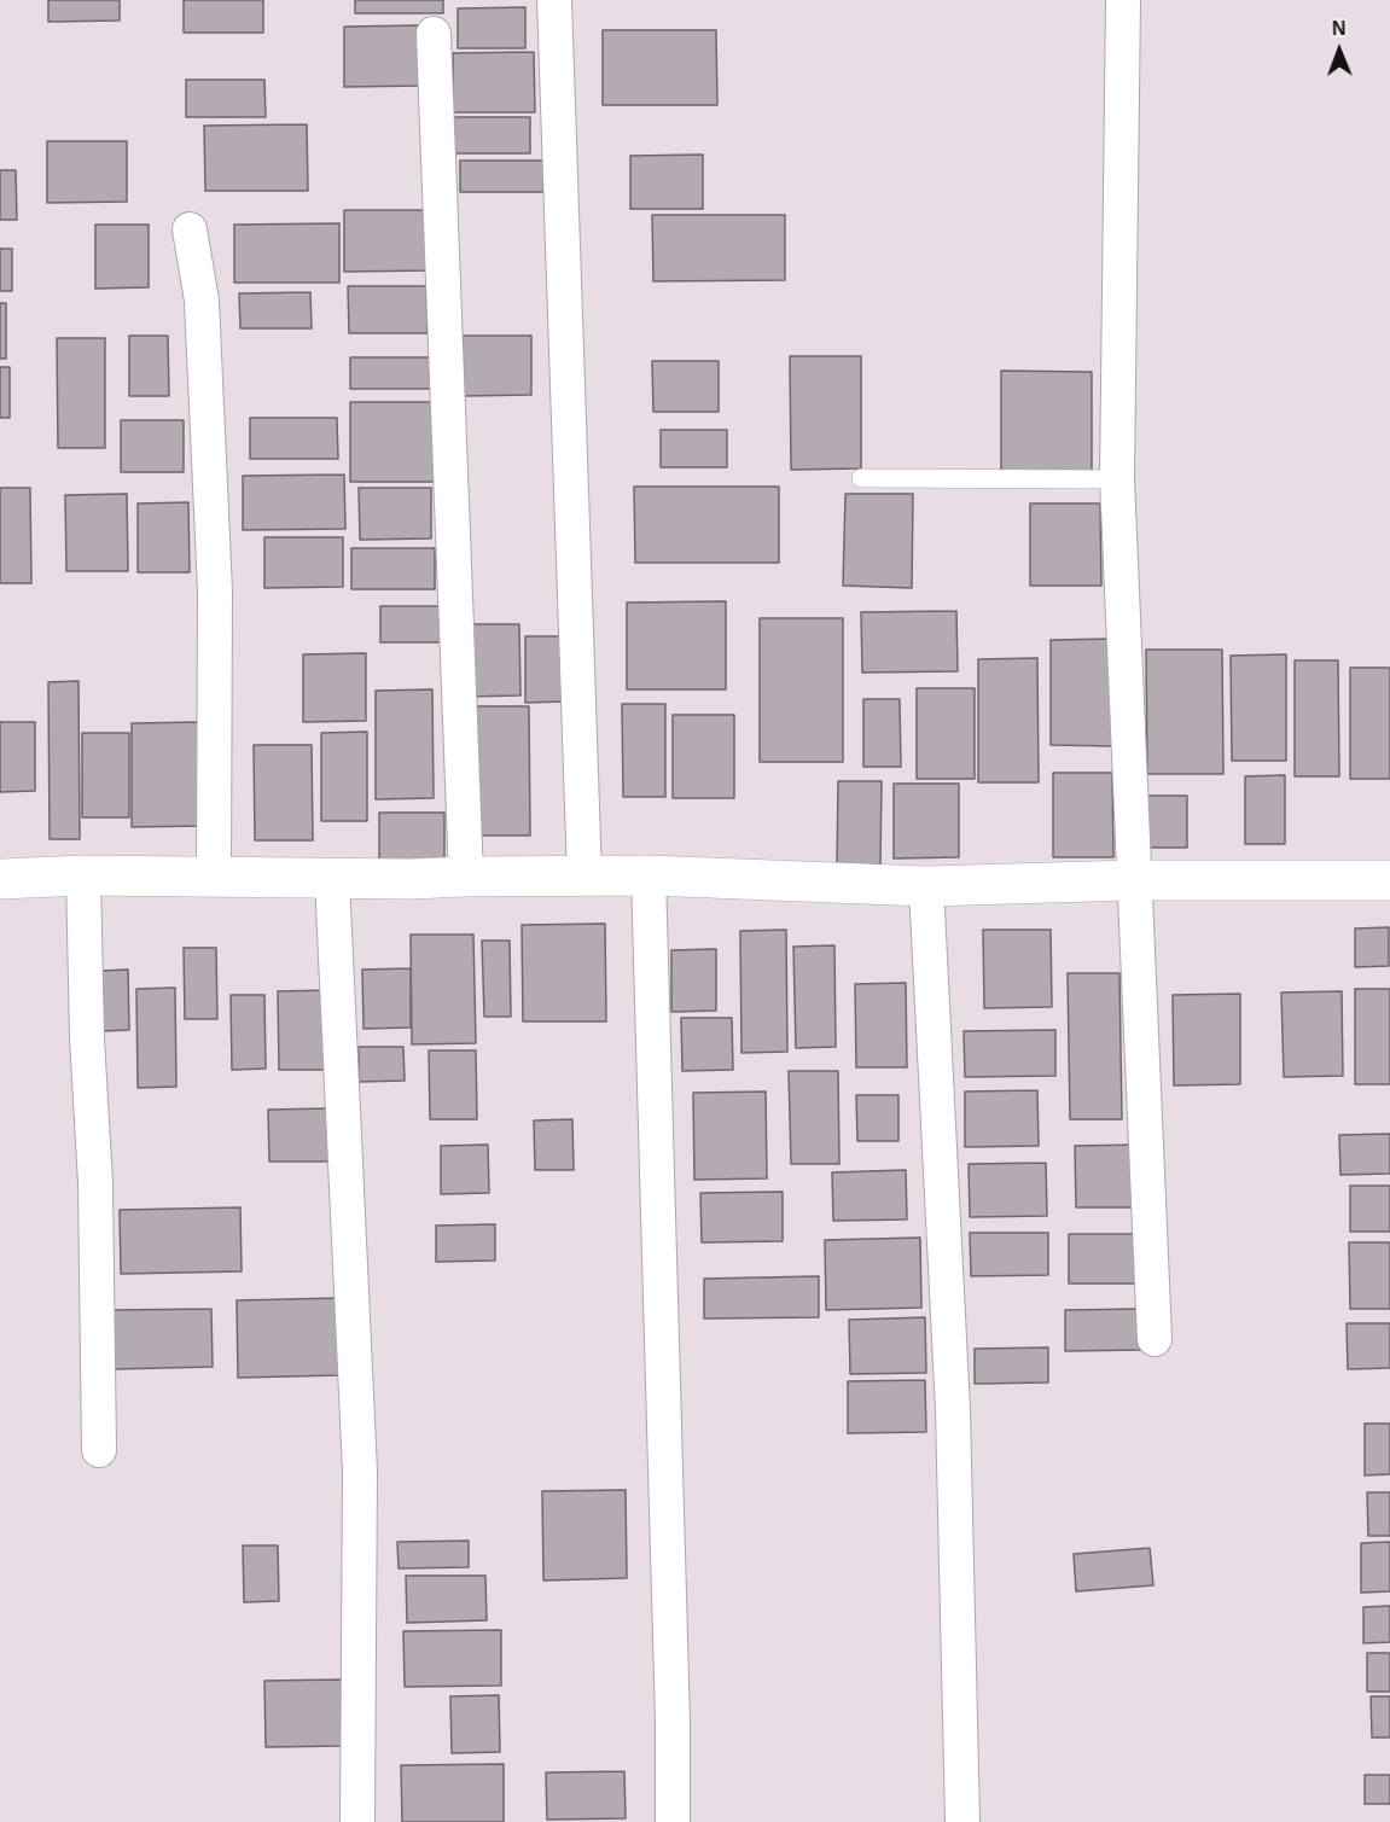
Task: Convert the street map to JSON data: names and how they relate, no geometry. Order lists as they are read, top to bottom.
{
  "north": "top"
}
